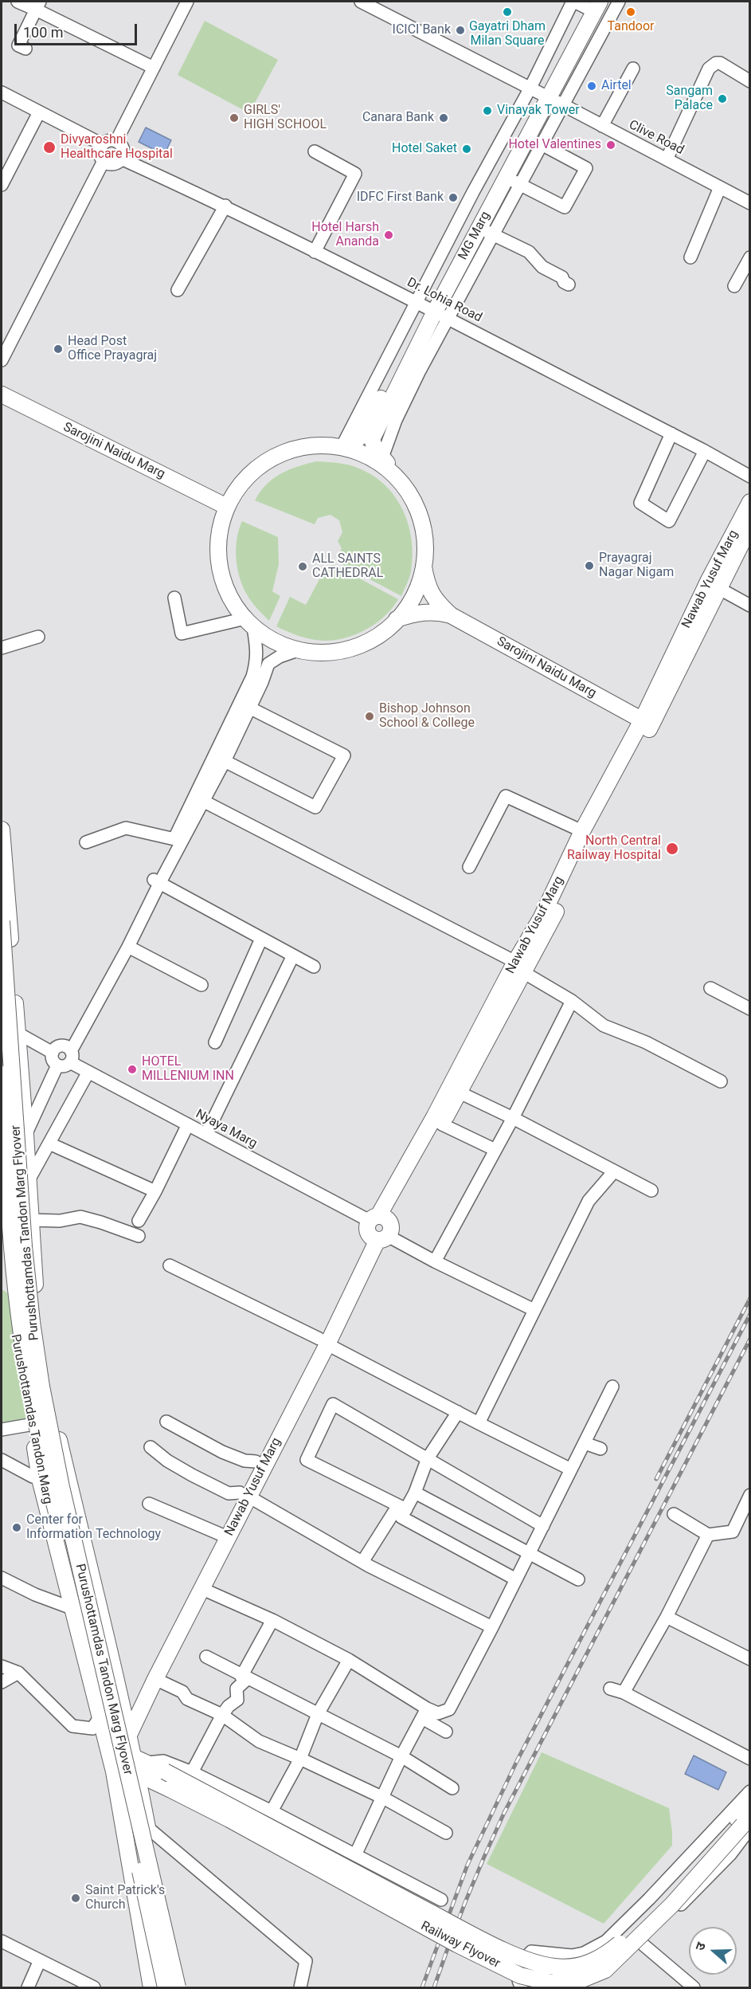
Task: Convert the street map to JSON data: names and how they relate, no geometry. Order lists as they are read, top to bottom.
{
  "streets": {
    "main road": [
      "MG Marg",
      "Sarojini Naidu Marg",
      "Nawab Yusuf Marg",
      "Purushottamdas Tandon Marg Flyover",
      "Purushottamdas Tandon Marg",
      "Railway Flyover"
    ],
    "street": ["Clive Road", "Dr. Lohia Road", "Nyaya Marg"]
  },
  "crossings": [
    ["Clive Road", "MG Marg"],
    ["MG Marg", "Dr. Lohia Road"],
    ["Sarojini Naidu Marg", "Nawab Yusuf Marg"],
    ["Nawab Yusuf Marg", "Nyaya Marg"],
    ["Nawab Yusuf Marg", "Purushottamdas Tandon Marg"],
    ["Purushottamdas Tandon Marg Flyover", "Purushottamdas Tandon Marg"],
    ["Purushottamdas Tandon Marg", "Railway Flyover"]
  ],
  "places": [
    "Gayatri Dham Milan Square",
    "Tandoor",
    "ICICI Bank",
    "Airtel",
    "Sangam Palace",
    "Vinayak Tower",
    "GIRLS' HIGH SCHOOL",
    "Canara Bank",
    "Hotel Valentines",
    "Divyaroshni Healthcare Hospital",
    "Hotel Saket",
    "IDFC First Bank",
    "Hotel Harsh Ananda",
    "Head Post Office Prayagraj",
    "Prayagraj Nagar Nigam",
    "ALL SAINTS CATHEDRAL",
    "Bishop Johnson School & College",
    "North Central Railway Hospital",
    "HOTEL MILLENIUM INN",
    "Center for Information Technology",
    "Saint Patrick's Church"
  ],
  "scale_bar": "100 m",
  "north": "left"
}
